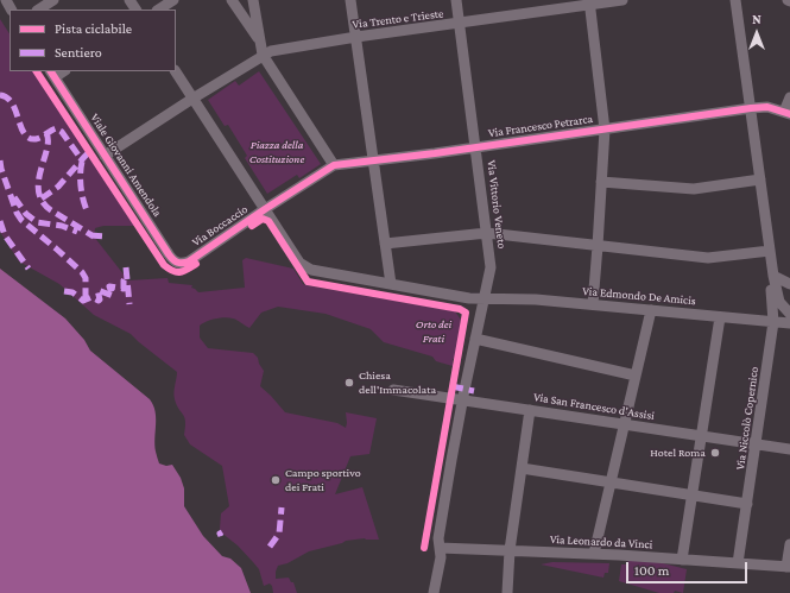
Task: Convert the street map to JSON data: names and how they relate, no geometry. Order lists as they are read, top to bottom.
{
  "streets": {
    "street": [
      "Via Trento e Trieste",
      "Via Francesco Petrarca",
      "Viale Giovanni Amendola",
      "Via Vittorio Veneto",
      "Via Boccaccio",
      "Via Edmondo De Amicis",
      "Via San Francesco d'Assisi",
      "Via Niccolò Copernico",
      "Via Leonardo da Vinci"
    ]
  },
  "crossings": [
    ["Via Trento e Trieste", "Via Vittorio Veneto"],
    ["Via Francesco Petrarca", "Via Vittorio Veneto"],
    ["Viale Giovanni Amendola", "Via Boccaccio"],
    ["Via Vittorio Veneto", "Via Edmondo De Amicis"],
    ["Via Vittorio Veneto", "Via San Francesco d'Assisi"],
    ["Via Vittorio Veneto", "Via Leonardo da Vinci"],
    ["Via Boccaccio", "Via Edmondo De Amicis"],
    ["Via Edmondo De Amicis", "Via Niccolò Copernico"],
    ["Via San Francesco d'Assisi", "Via Niccolò Copernico"],
    ["Via Niccolò Copernico", "Via Leonardo da Vinci"]
  ],
  "parks": ["Piazza della Costituzione", "Orto dei Frati"],
  "places": ["Chiesa dell'Immacolata", "Hotel Roma", "Campo sportivo dei Frati"],
  "legend": ["Pista ciclabile", "Sentiero"],
  "scale_bar": "100 m",
  "north": "top"
}
